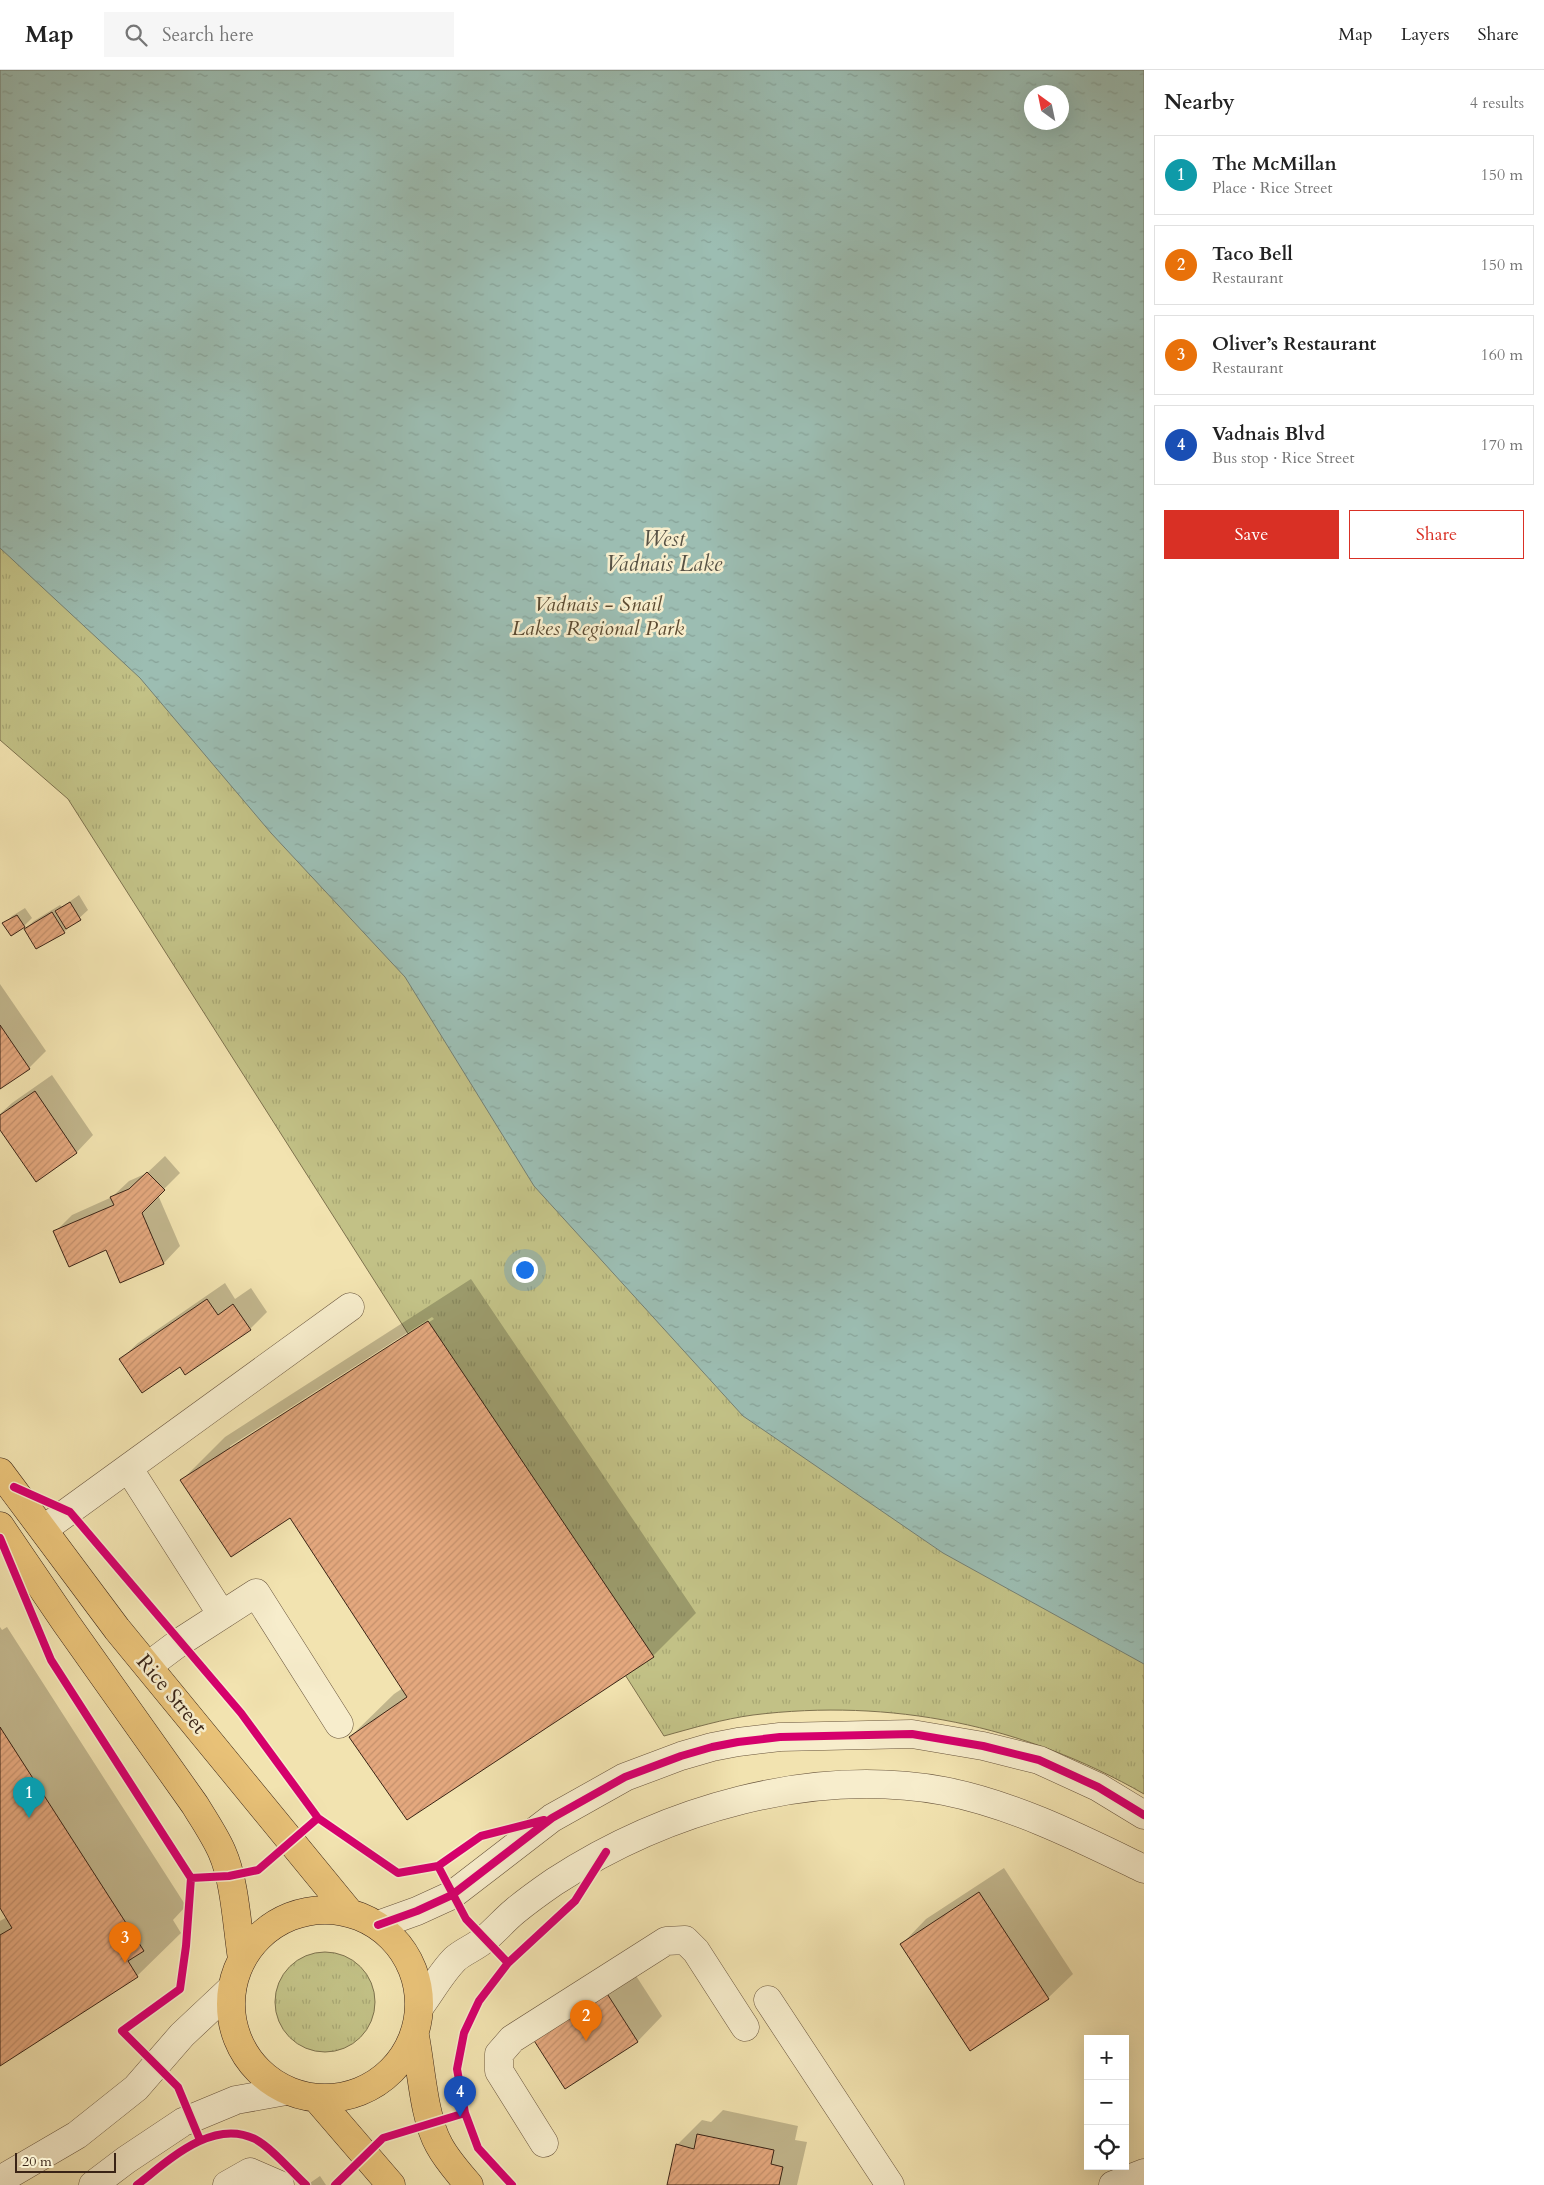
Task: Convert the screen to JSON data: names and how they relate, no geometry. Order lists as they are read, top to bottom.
{
  "streets": {
    "main road": ["Rice Street"]
  },
  "water": ["West Vadnais Lake"],
  "parks": ["Vadnais - Snail Lakes Regional Park"],
  "scale_bar": "20 m",
  "north": "top left",
  "page": {
    "header": "Map",
    "search": "Search here",
    "nav": ["Map", "Layers", "Share"],
    "heading": ["Nearby", "4 results"],
    "list": [
      {
        "mark": "1",
        "name": "The McMillan",
        "note": "Place · Rice Street",
        "value": "150 m"
      },
      {
        "mark": "2",
        "name": "Taco Bell",
        "note": "Restaurant",
        "value": "150 m"
      },
      {
        "mark": "3",
        "name": "Oliver’s Restaurant",
        "note": "Restaurant",
        "value": "160 m"
      },
      {
        "mark": "4",
        "name": "Vadnais Blvd",
        "note": "Bus stop · Rice Street",
        "value": "170 m"
      }
    ],
    "buttons": ["Save", "Share"],
    "pins": [
      "1",
      "3",
      "2",
      "4"
    ],
    "map_buttons": ["+", "−"],
    "scale": "20 m"
  }
}
